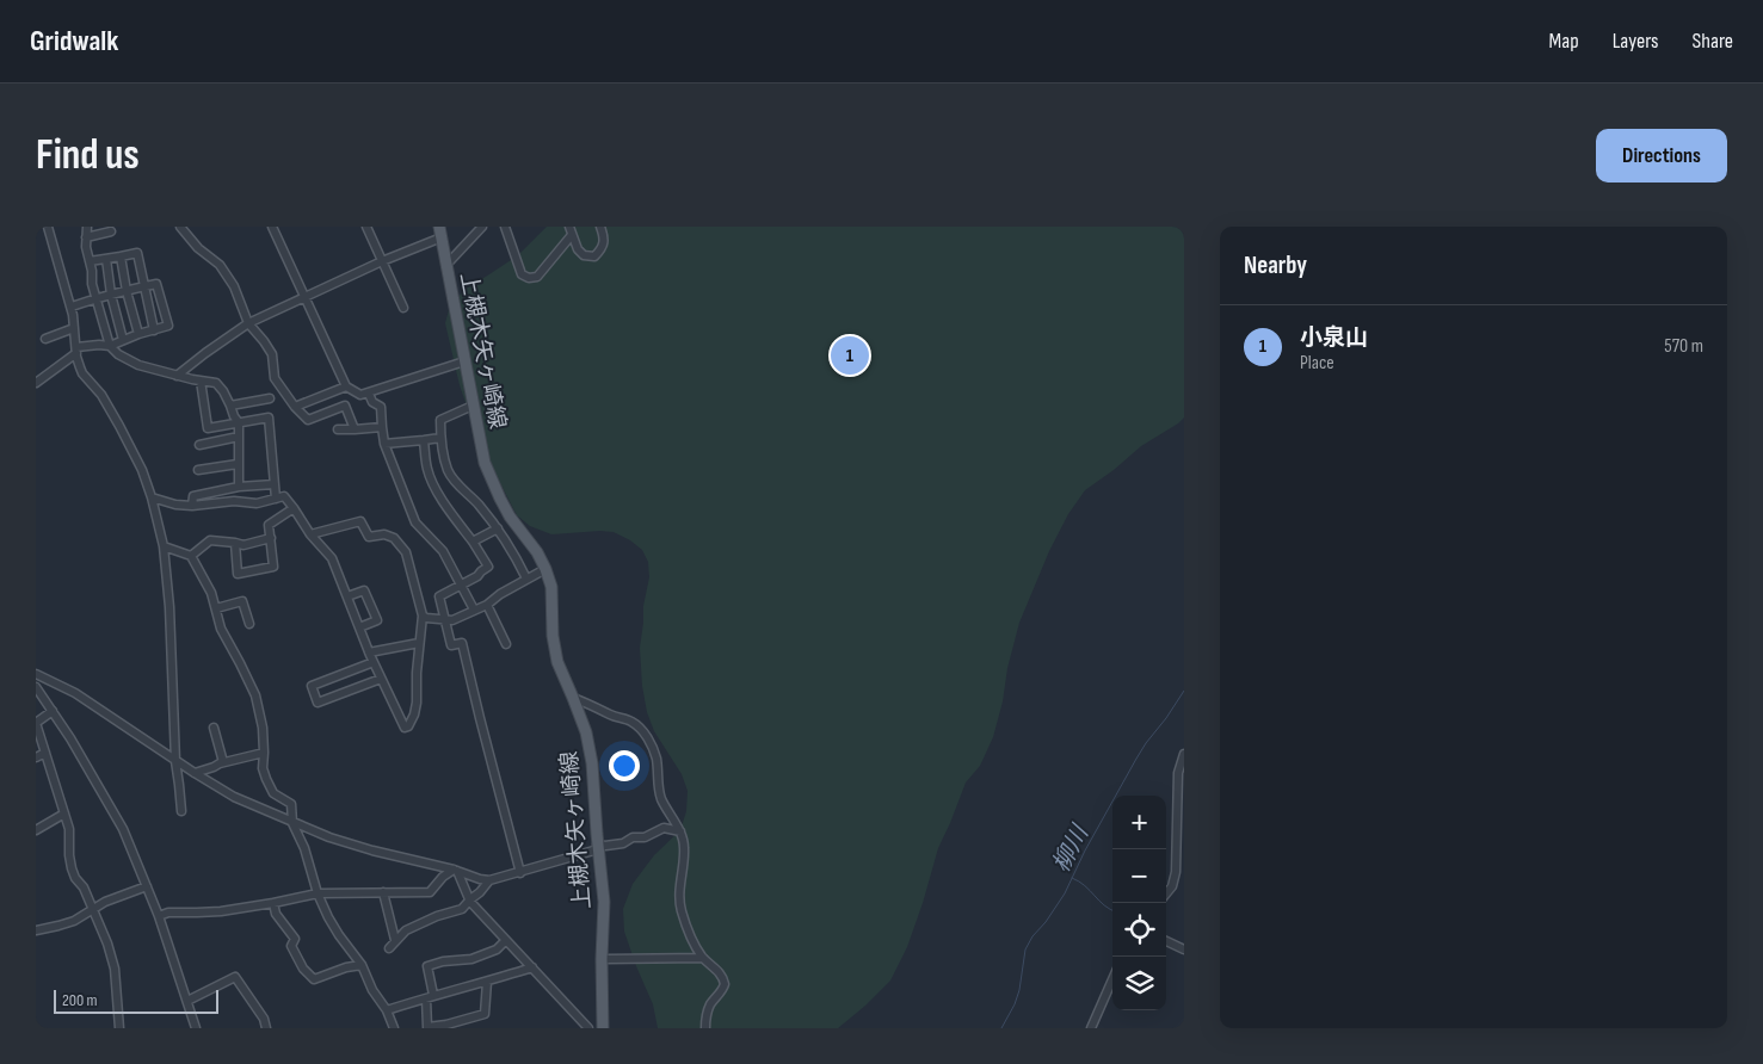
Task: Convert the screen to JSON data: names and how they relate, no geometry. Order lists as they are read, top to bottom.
{
  "streets": {
    "main road": ["上槻木矢ヶ崎線"]
  },
  "water": ["柳川"],
  "scale_bar": "200 m",
  "page": {
    "header": "Gridwalk",
    "nav": ["Map", "Layers", "Share"],
    "buttons": "Directions",
    "title": "Find us",
    "heading": "Nearby",
    "list": [
      {
        "mark": "1",
        "name": "小泉山",
        "note": "Place",
        "value": "570 m"
      }
    ],
    "pins": "1",
    "map_buttons": ["+", "−"],
    "scale": "200 m"
  }
}
